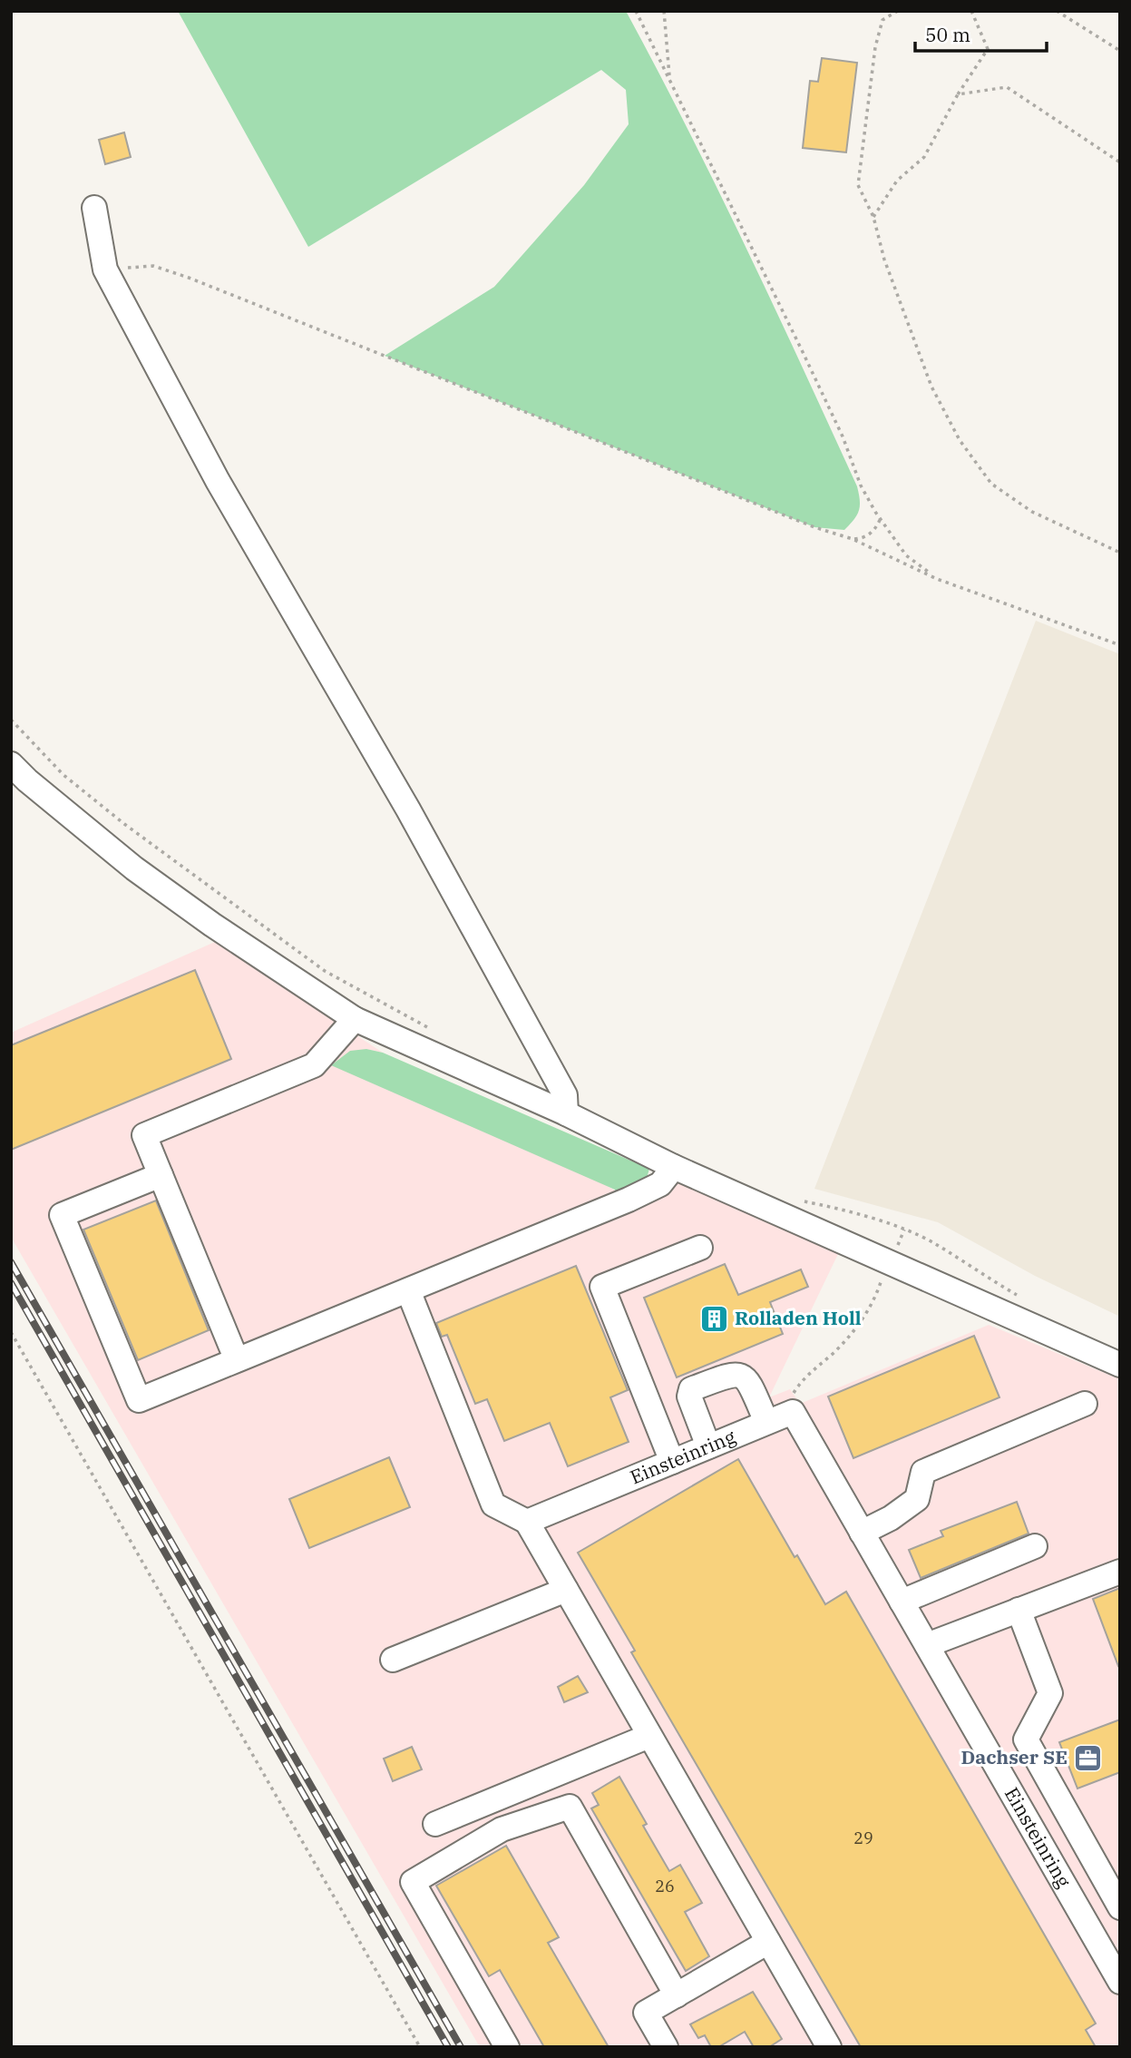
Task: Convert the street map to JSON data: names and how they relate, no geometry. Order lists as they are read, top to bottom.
{
  "streets": {
    "street": ["Einsteinring"]
  },
  "places": {
    "building": ["Rolladen Holl"],
    "office": ["Dachser SE"]
  },
  "house_numbers": ["29", "26"],
  "scale_bar": "50 m"
}
